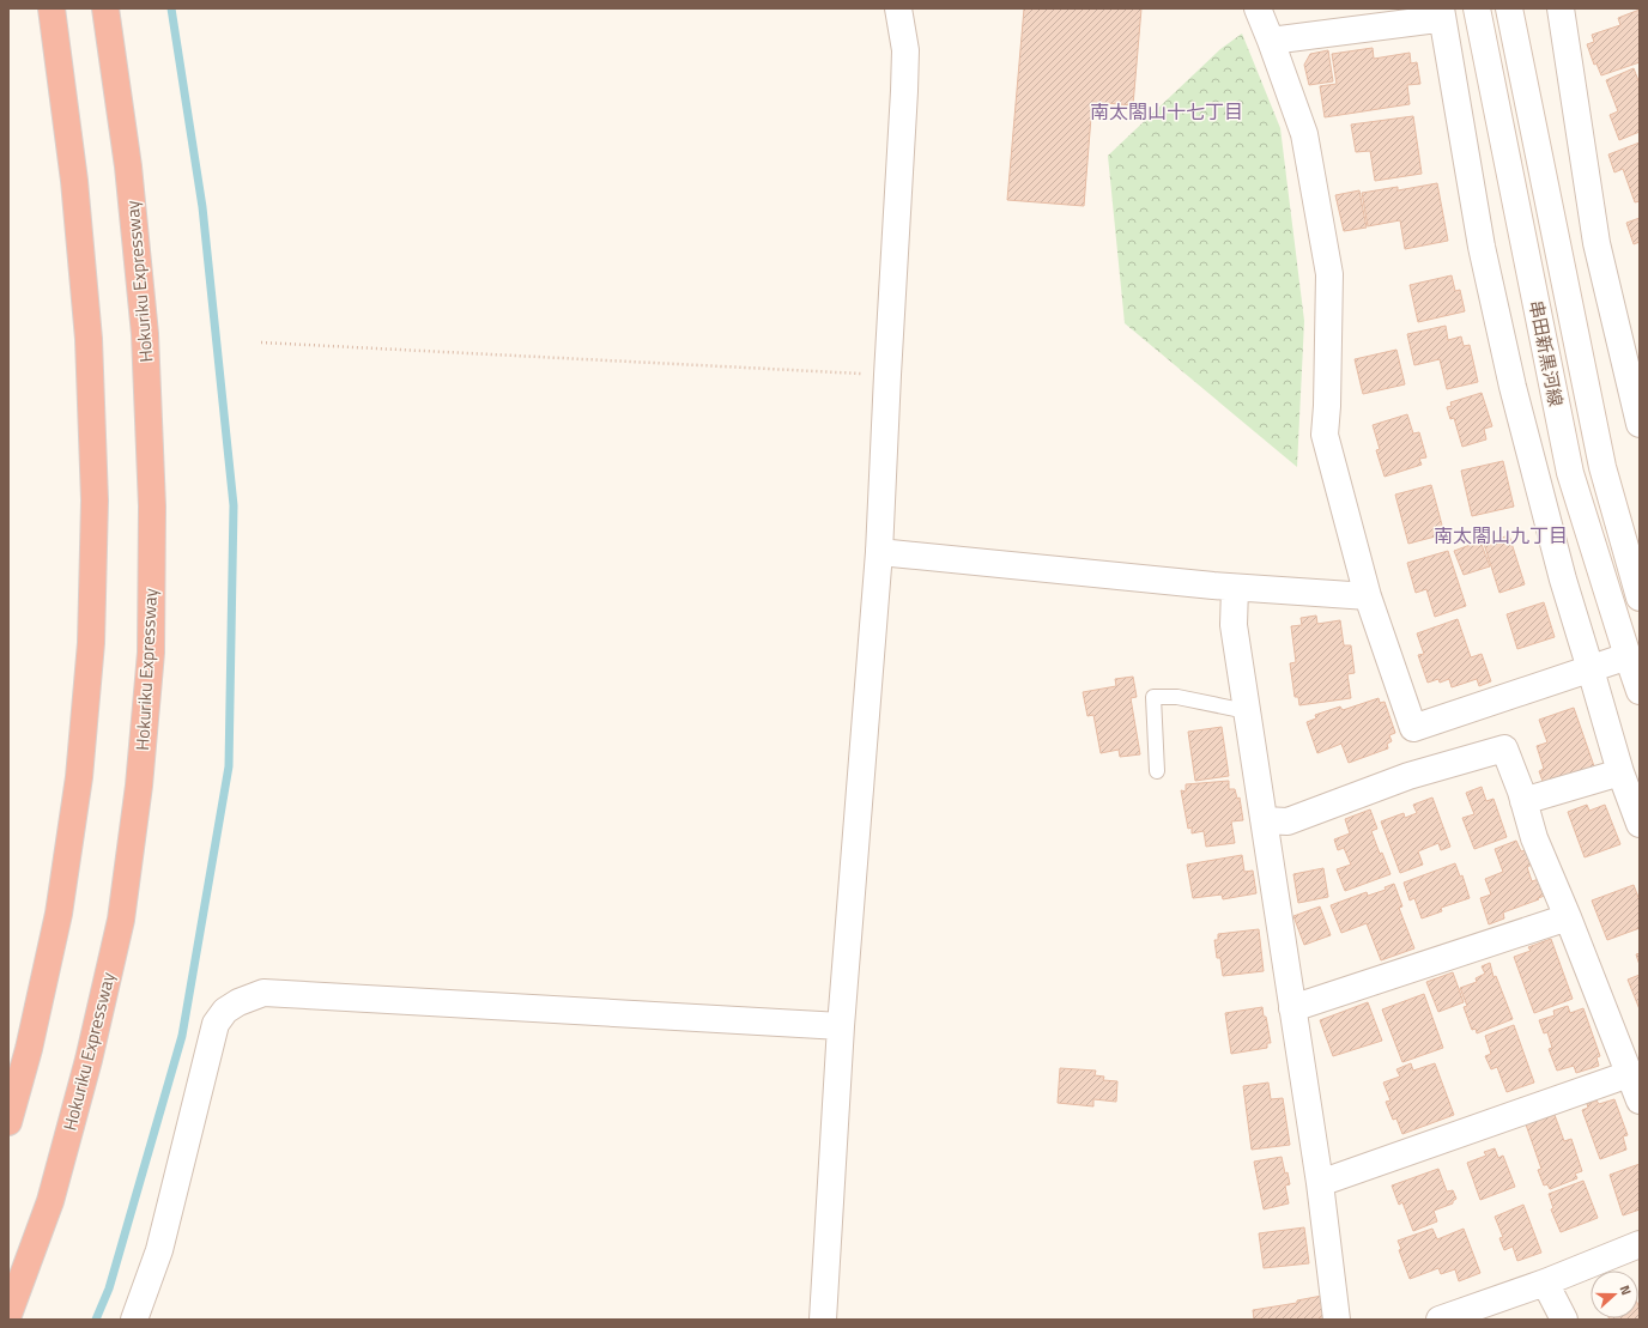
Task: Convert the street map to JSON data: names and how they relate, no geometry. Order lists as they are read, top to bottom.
{
  "streets": {
    "highway": ["Hokuriku Expressway"],
    "street": ["串田新黒河線"]
  },
  "districts": ["南太閤山十七丁目", "南太閤山九丁目"],
  "north": "right"
}
